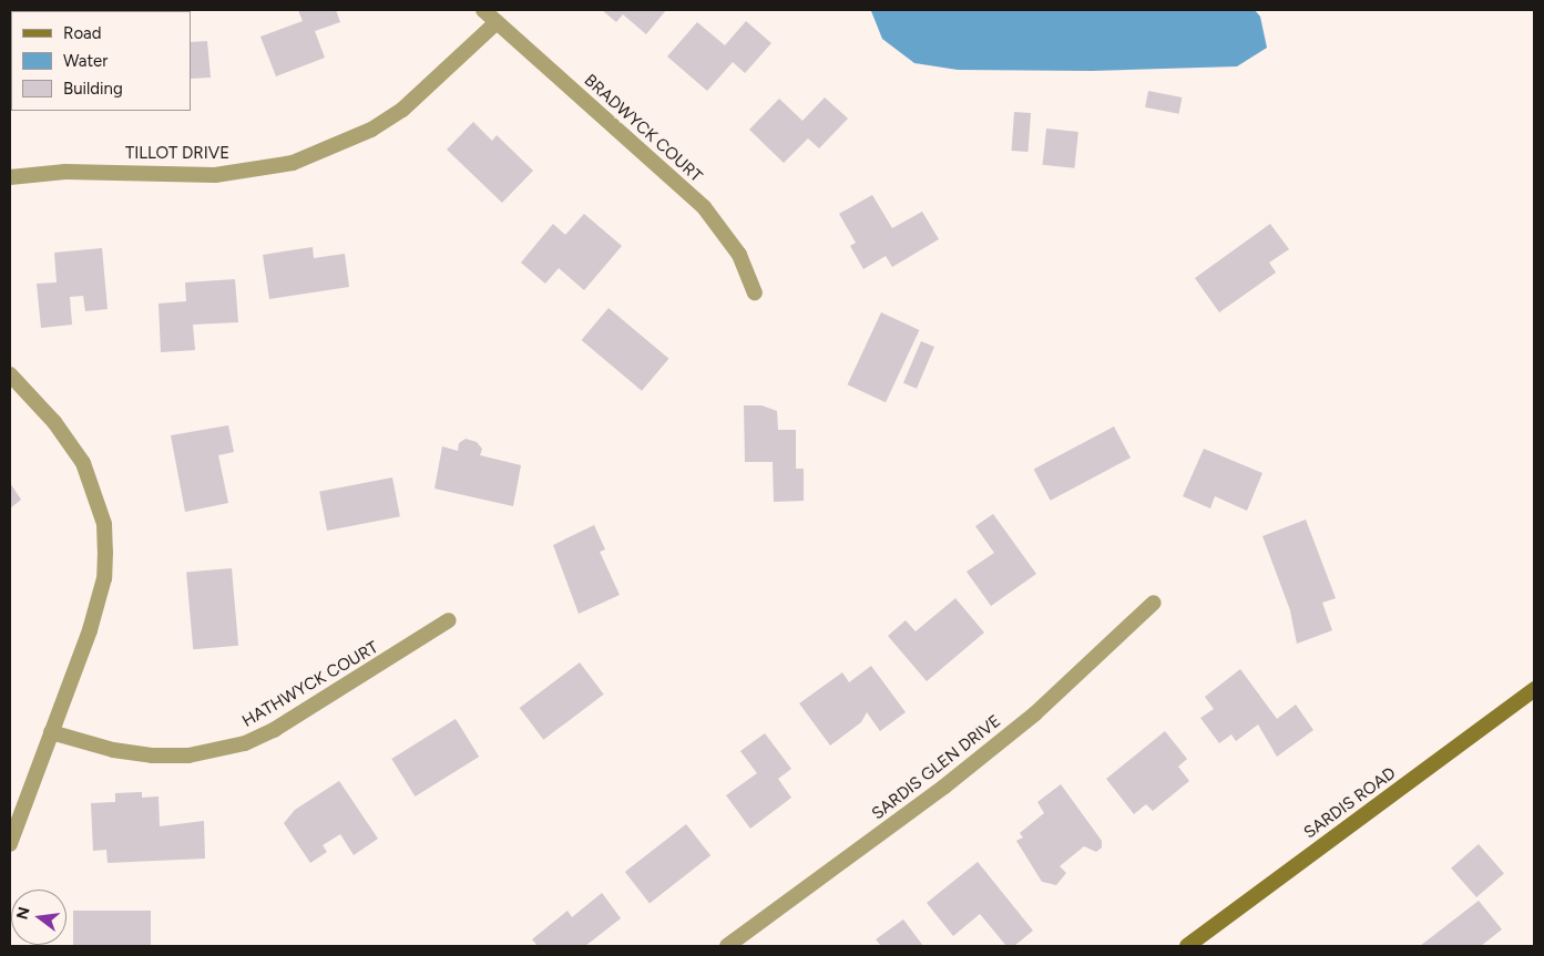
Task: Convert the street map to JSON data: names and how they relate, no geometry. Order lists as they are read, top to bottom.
{
  "streets": {
    "main road": ["SARDIS ROAD"],
    "street": [
      "BRADWYCK COURT",
      "TILLOT DRIVE",
      "HATHWYCK COURT",
      "SARDIS GLEN DRIVE"
    ]
  },
  "crossings": [
    ["BRADWYCK COURT", "TILLOT DRIVE"]
  ],
  "legend": ["Road", "Water", "Building"],
  "north": "left"
}
